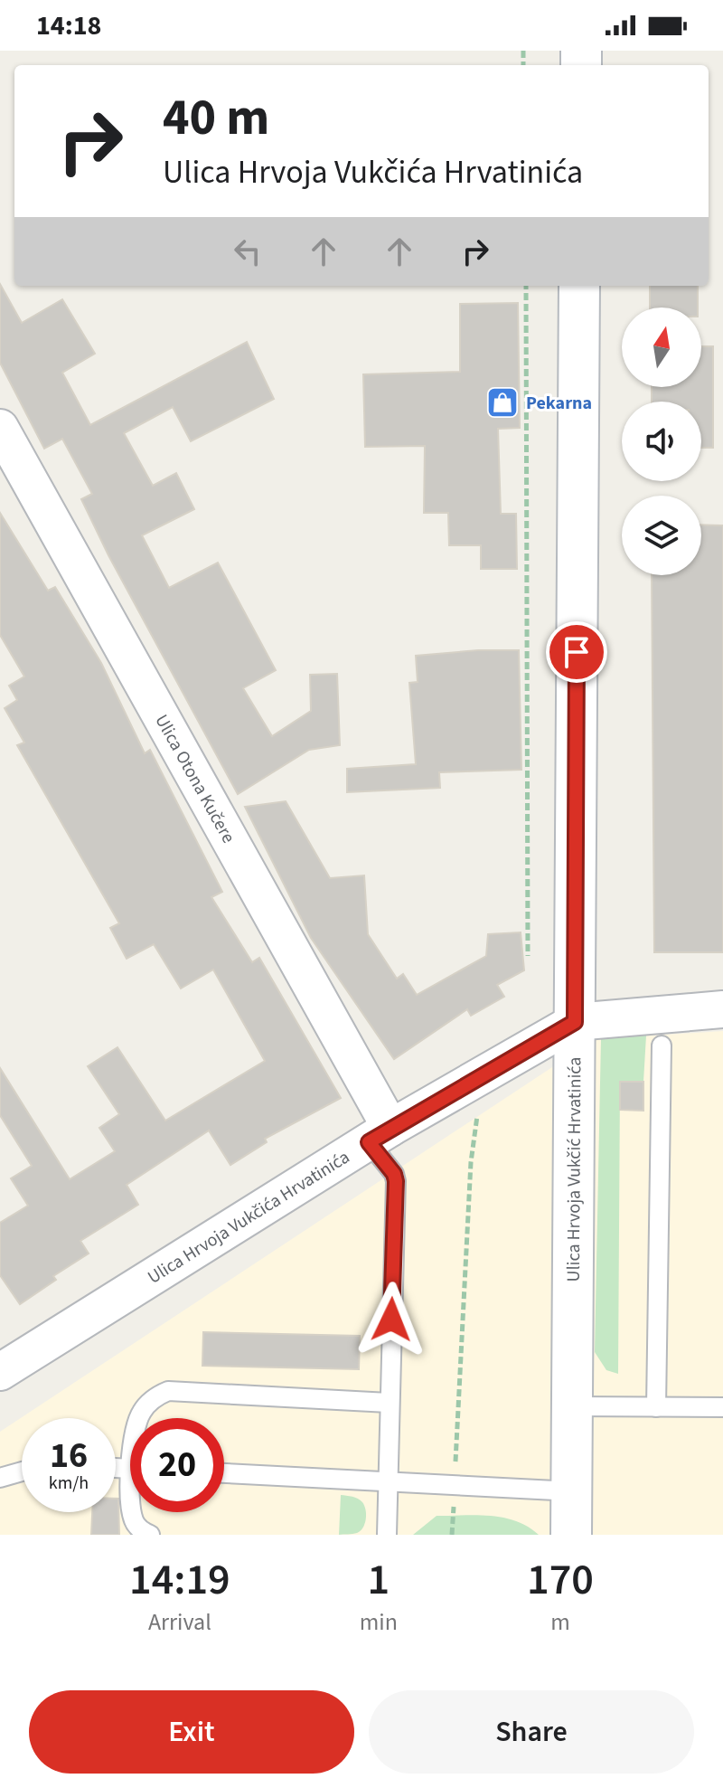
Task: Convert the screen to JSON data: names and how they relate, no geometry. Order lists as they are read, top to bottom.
{
  "streets": {
    "main road": ["Ulica Hrvoja Vukčić Hrvatinića"],
    "street": ["Ulica Otona Kučere", "Ulica Hrvoja Vukčića Hrvatinića"]
  },
  "crossings": [
    ["Ulica Otona Kučere", "Ulica Hrvoja Vukčića Hrvatinića"],
    ["Ulica Hrvoja Vukčić Hrvatinića", "Ulica Hrvoja Vukčića Hrvatinića"]
  ],
  "places": {
    "shop": ["Pekarna"]
  },
  "north": "top",
  "page": {
    "status": "14:18",
    "turn": ["40 m", "Ulica Hrvoja Vukčića Hrvatinića"],
    "speed": "16 km/h",
    "limit": "20",
    "eta": [
      "14:19",
      "Arrival",
      "1",
      "min",
      "170",
      "m"
    ],
    "buttons": ["Exit", "Share"]
  }
}
